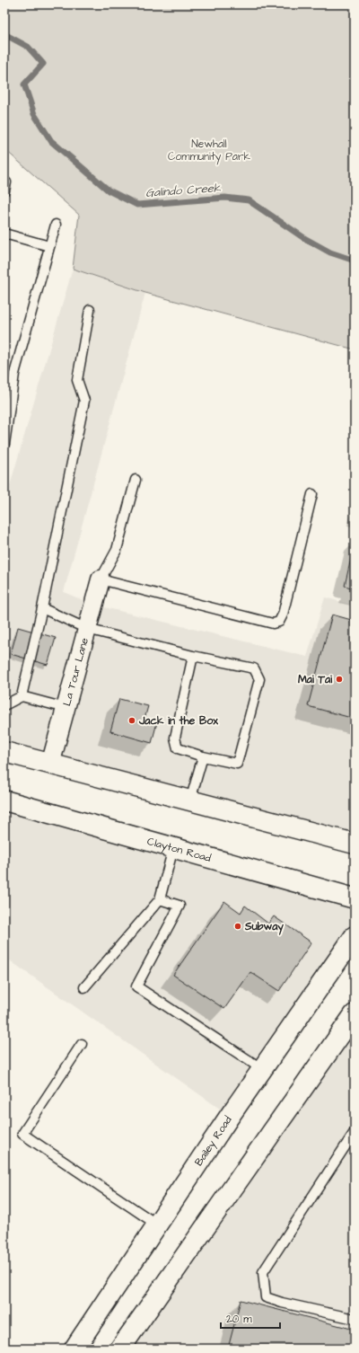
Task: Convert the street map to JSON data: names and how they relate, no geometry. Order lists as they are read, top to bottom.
{
  "streets": {
    "street": ["La Tour Lane", "Clayton Road", "Bailey Road"]
  },
  "water": ["Galindo Creek"],
  "parks": ["Newhall Community Park"],
  "places": ["Mai Tai", "Jack in the Box", "Subway"],
  "scale_bar": "20 m"
}
